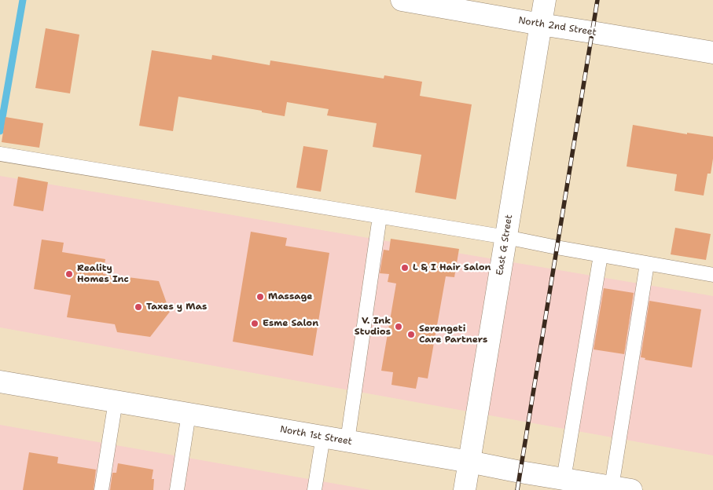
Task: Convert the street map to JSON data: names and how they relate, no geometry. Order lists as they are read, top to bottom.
{
  "streets": {
    "street": ["North 2nd Street", "East G Street", "North 1st Street"]
  },
  "crossings": [
    ["North 2nd Street", "East G Street"],
    ["East G Street", "North 1st Street"]
  ],
  "places": [
    "L & I Hair Salon",
    "Reality Homes Inc",
    "Massage",
    "Taxes y Mas",
    "Esme Salon",
    "V. Ink Studios",
    "Serengeti Care Partners"
  ]
}
